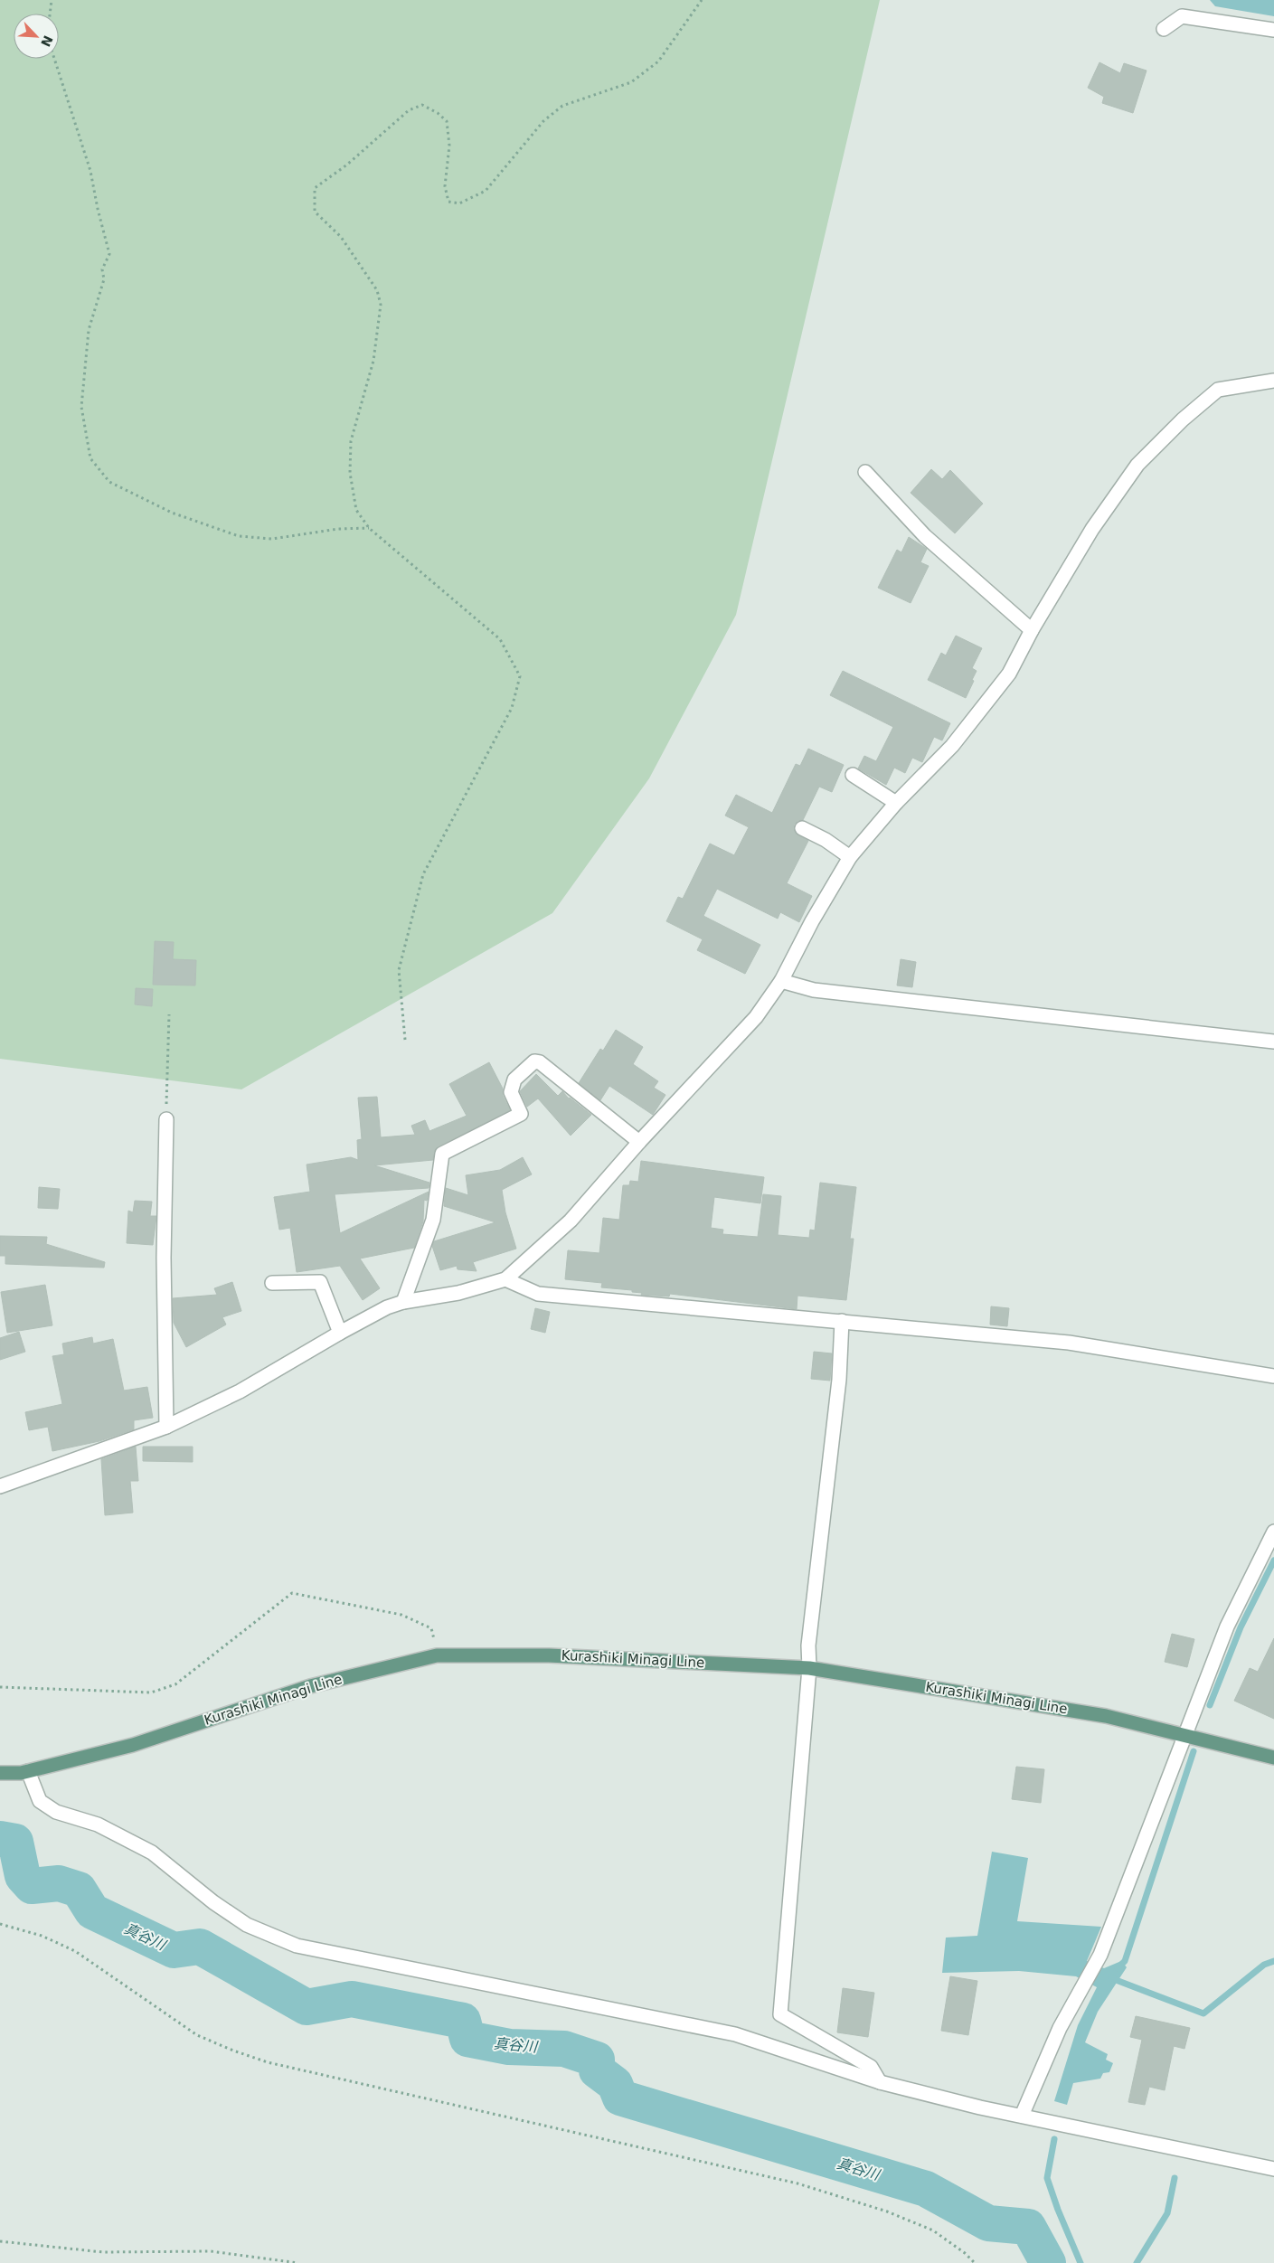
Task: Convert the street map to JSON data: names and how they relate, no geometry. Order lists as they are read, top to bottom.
{
  "streets": {
    "main road": ["Kurashiki Minagi Line"]
  },
  "water": ["真谷川"],
  "north": "bottom right"
}
